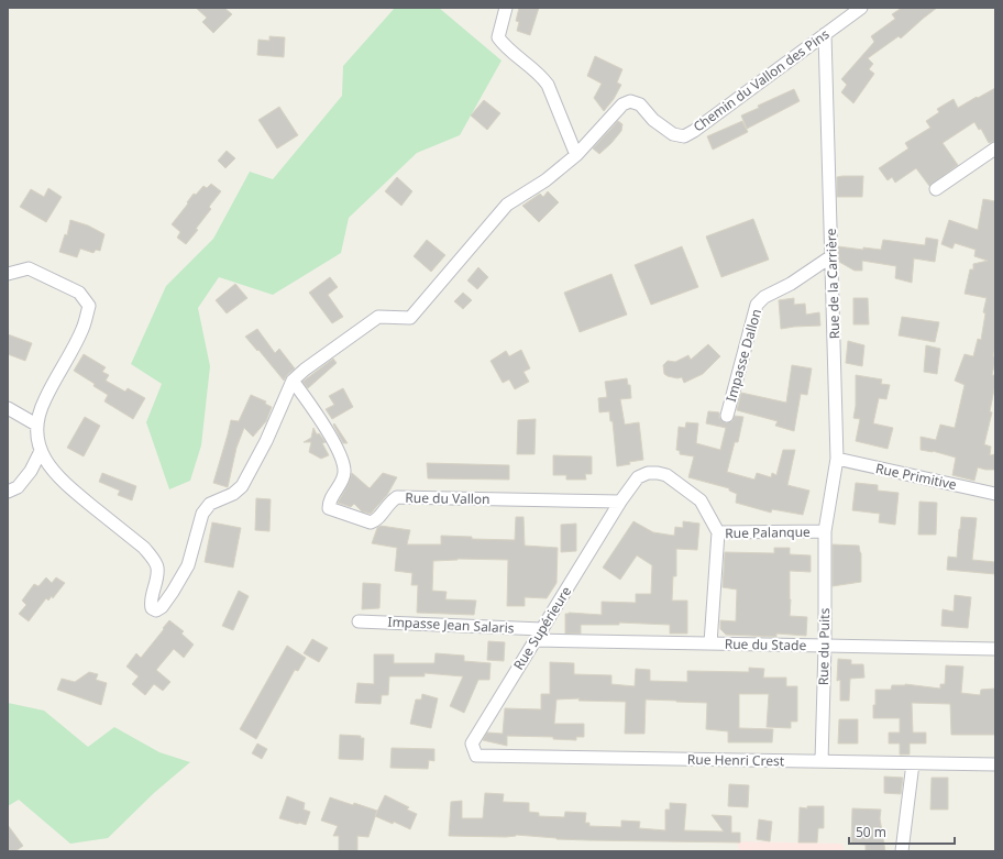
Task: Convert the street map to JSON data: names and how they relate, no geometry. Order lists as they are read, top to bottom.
{
  "streets": {
    "street": [
      "Chemin du Vallon des Pins",
      "Rue de la Carrière",
      "Impasse Dallon",
      "Rue Primitive",
      "Rue du Vallon",
      "Rue Palanque",
      "Impasse Jean Salaris",
      "Rue Supérieure",
      "Rue du Stade",
      "Rue du Puits",
      "Rue Henri Crest"
    ]
  },
  "crossings": [
    ["Chemin du Vallon des Pins", "Rue de la Carrière"],
    ["Chemin du Vallon des Pins", "Rue du Vallon"],
    ["Rue de la Carrière", "Impasse Dallon"],
    ["Rue de la Carrière", "Rue Primitive"],
    ["Rue de la Carrière", "Rue Palanque"],
    ["Rue de la Carrière", "Rue du Puits"],
    ["Rue du Vallon", "Rue Palanque"],
    ["Rue du Vallon", "Rue Supérieure"],
    ["Rue Palanque", "Rue Supérieure"],
    ["Rue Palanque", "Rue du Puits"],
    ["Impasse Jean Salaris", "Rue Supérieure"],
    ["Rue Supérieure", "Rue du Stade"],
    ["Rue Supérieure", "Rue Henri Crest"],
    ["Rue du Stade", "Rue du Puits"],
    ["Rue du Puits", "Rue Henri Crest"]
  ],
  "scale_bar": "50 m"
}
